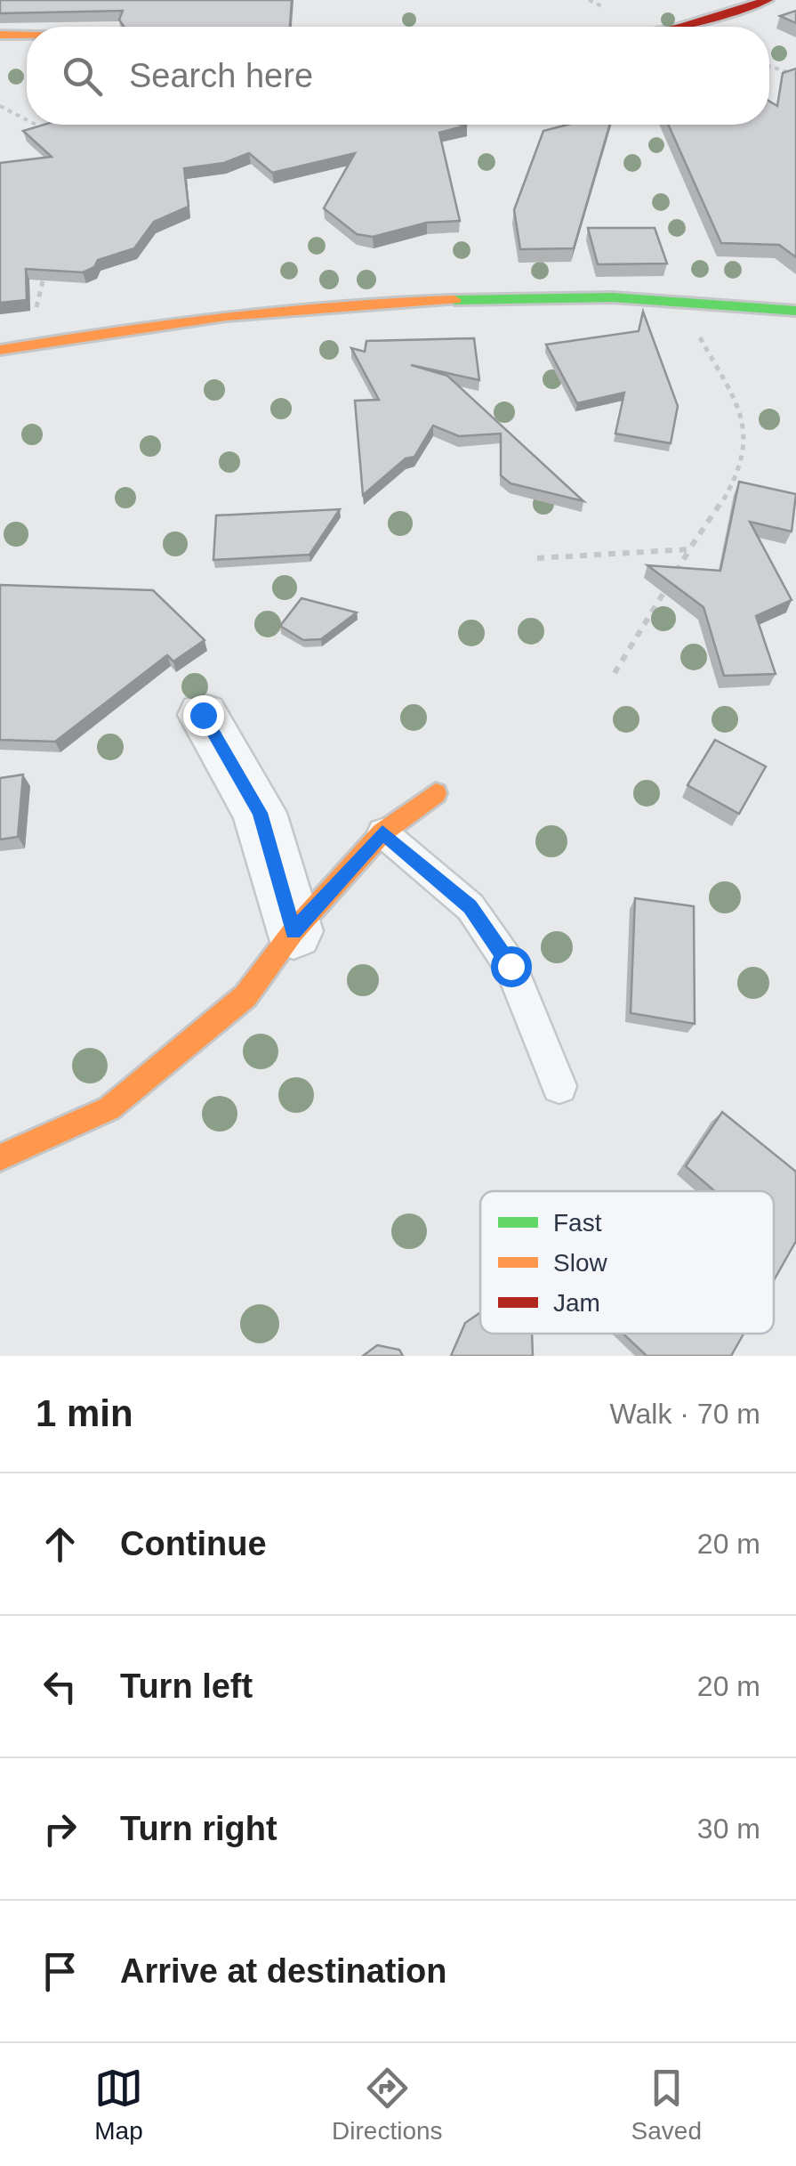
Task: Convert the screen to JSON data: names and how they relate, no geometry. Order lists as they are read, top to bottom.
{
  "legend": ["Fast", "Slow", "Jam"],
  "page": {
    "search": "Search here",
    "heading": ["1 min", "Walk · 70 m"],
    "list": [
      ["Continue", "20 m"],
      ["Turn left", "20 m"],
      ["Turn right", "30 m"],
      "Arrive at destination"
    ],
    "nav": ["Map", "Directions", "Saved"]
  }
}
